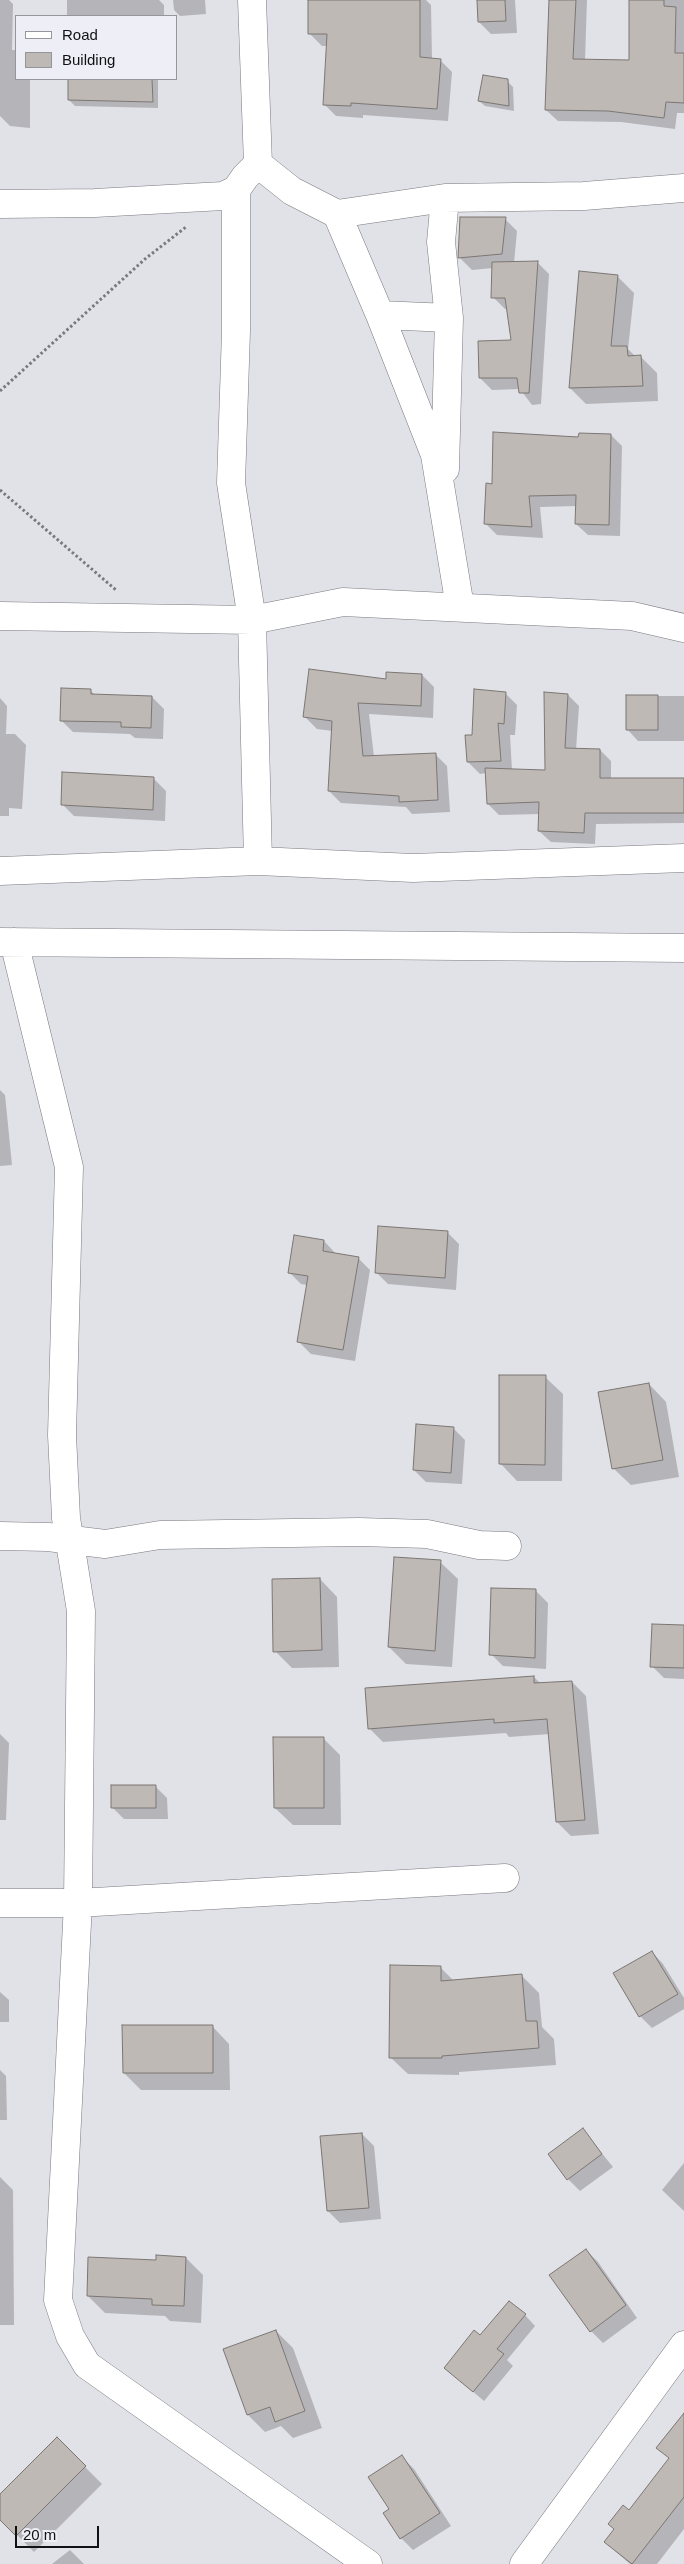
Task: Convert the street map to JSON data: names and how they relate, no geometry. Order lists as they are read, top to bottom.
{
  "legend": ["Road", "Building"],
  "scale_bar": "20 m"
}
